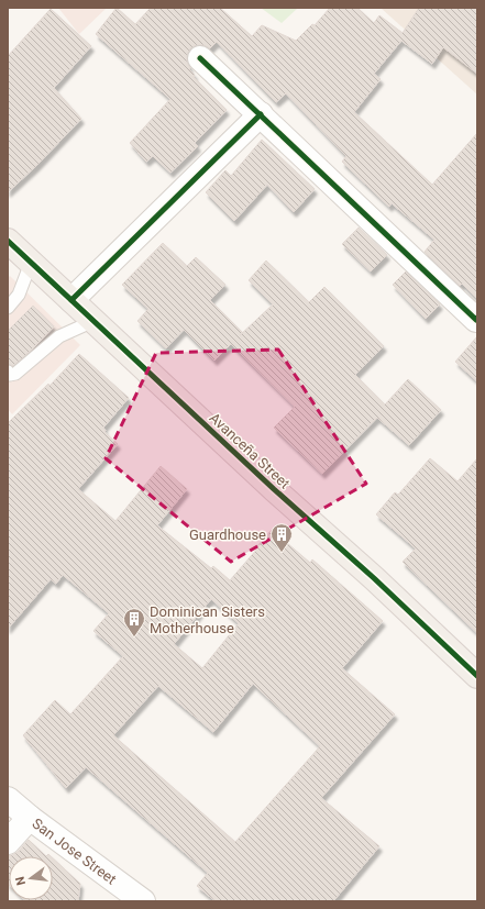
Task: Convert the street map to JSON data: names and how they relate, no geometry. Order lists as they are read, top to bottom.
{
  "streets": {
    "main road": ["Avanceña Street"],
    "street": ["San Jose Street"]
  },
  "places": {
    "building": ["Guardhouse", "Dominican Sisters Motherhouse"]
  },
  "north": "left"
}
